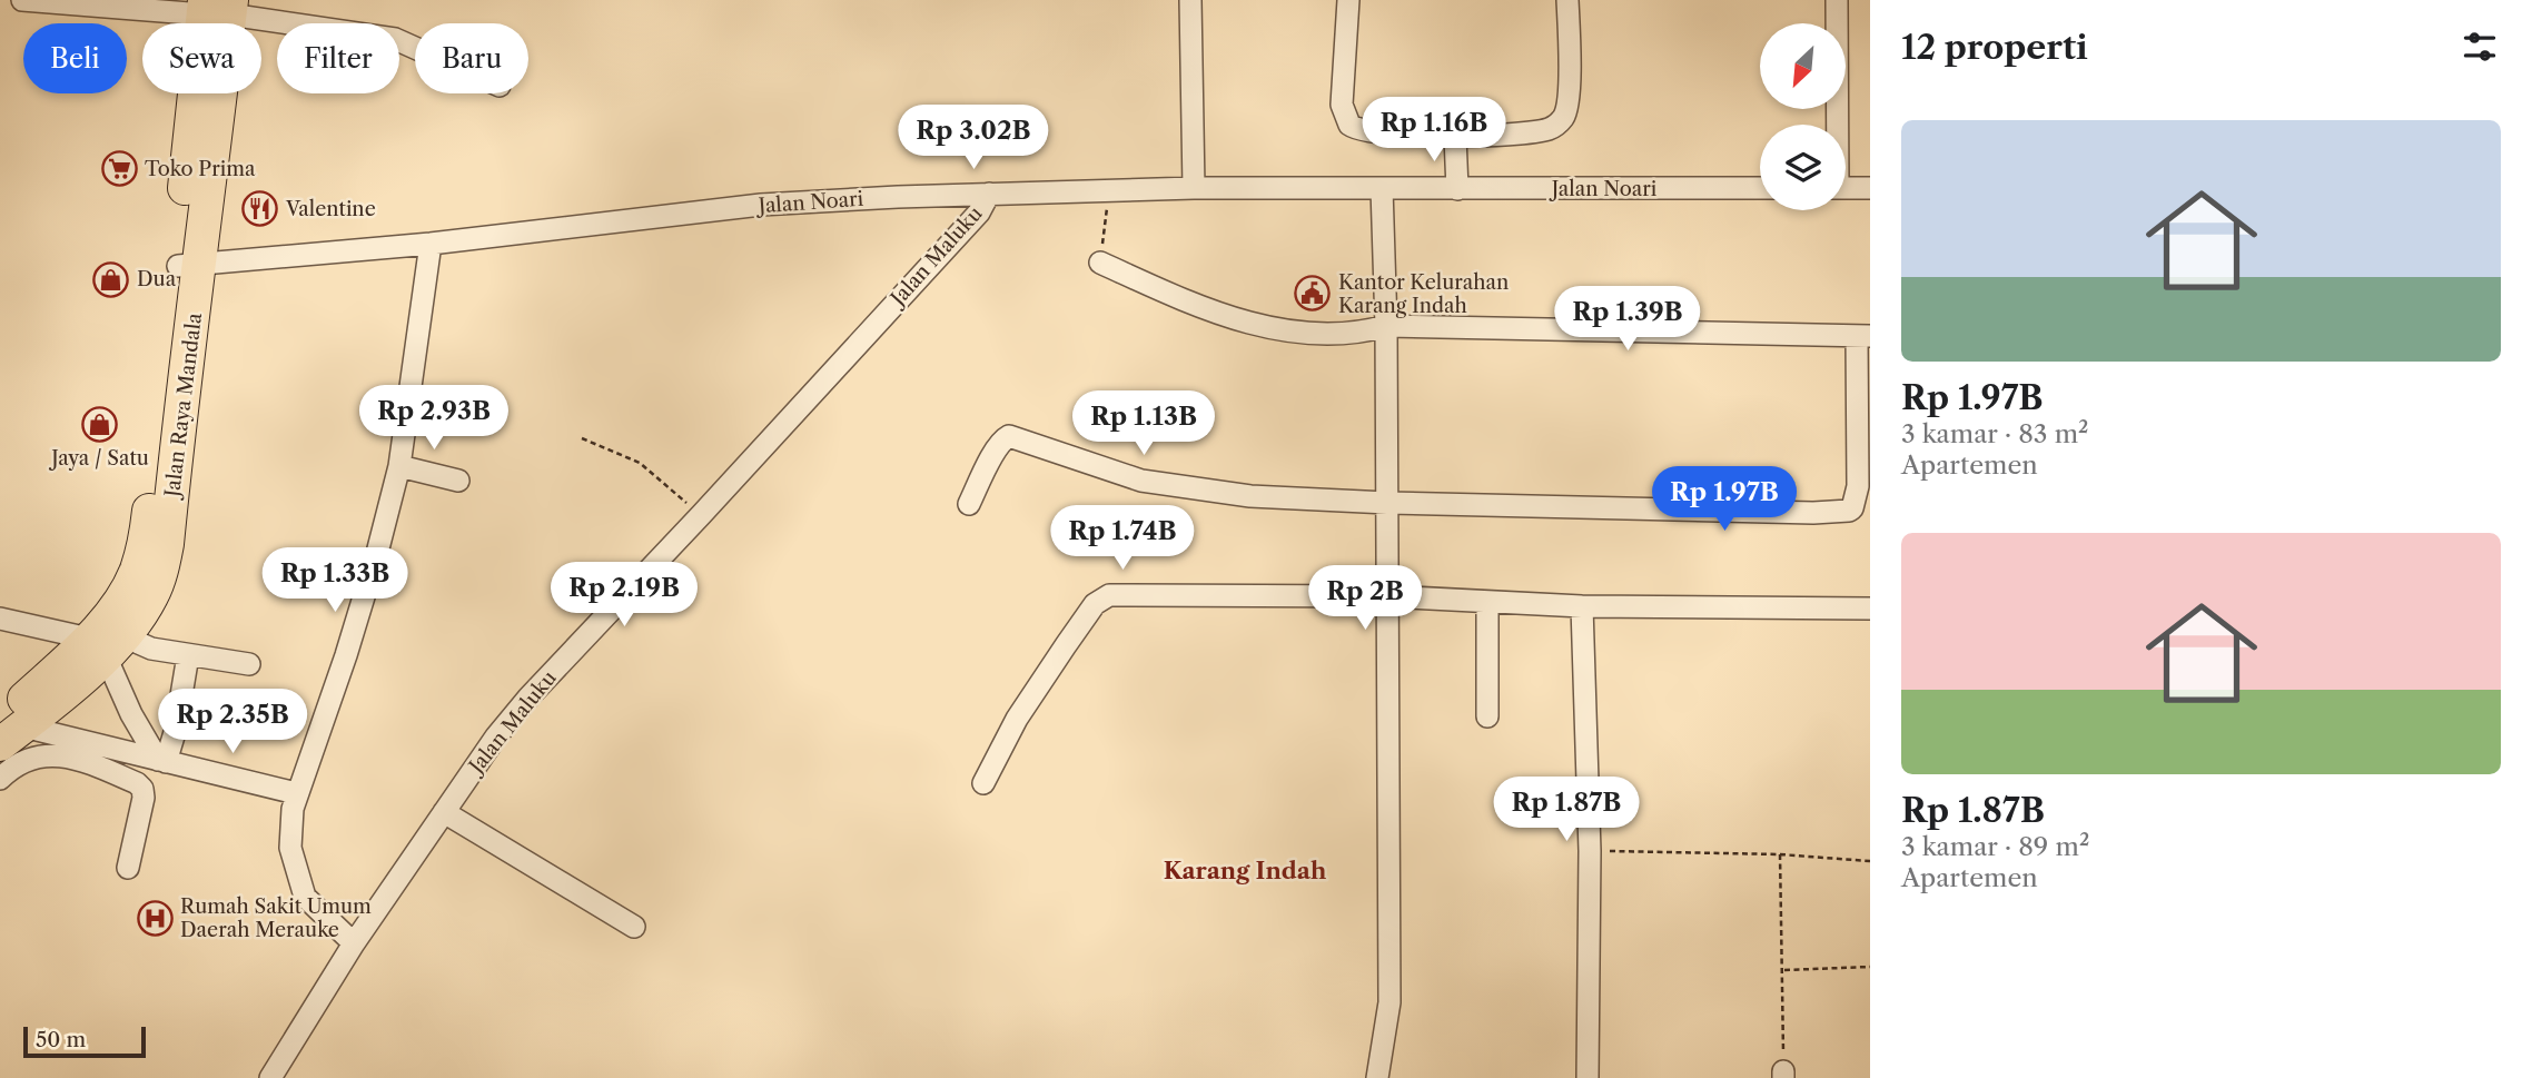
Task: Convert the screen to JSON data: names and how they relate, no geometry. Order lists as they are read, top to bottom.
{
  "streets": {
    "highway": ["Jalan Raya Mandala"],
    "street": ["Jalan Noari", "Jalan Maluku"]
  },
  "crossings": [
    ["Jalan Noari", "Jalan Maluku"],
    ["Jalan Noari", "Jalan Raya Mandala"]
  ],
  "districts": ["Karang Indah"],
  "places": {
    "supermarket": ["Toko Prima"],
    "restaurant": ["Valentine"],
    "shop": ["Dua", "Jaya / Satu"],
    "public building": ["Kantor Kelurahan Karang Indah"],
    "hospital": ["Rumah Sakit Umum Daerah Merauke"]
  },
  "scale_bar": "50 m",
  "north": "bottom left",
  "page": {
    "heading": "12 properti",
    "chip": [
      "Beli",
      "Sewa",
      "Filter",
      "Baru"
    ],
    "list": [
      {
        "name": "Rp 1.97B",
        "note": "3 kamar · 83 m² · Apartemen"
      },
      {
        "name": "Rp 1.87B",
        "note": "3 kamar · 89 m² · Apartemen"
      }
    ],
    "price": [
      "Rp 1.16B",
      "Rp 3.02B",
      "Rp 1.39B",
      "Rp 2.93B",
      "Rp 1.13B",
      "Rp 1.97B",
      "Rp 1.74B",
      "Rp 1.33B",
      "Rp 2.19B",
      "Rp 2B",
      "Rp 2.35B",
      "Rp 1.87B"
    ],
    "scale": "50 m"
  }
}
